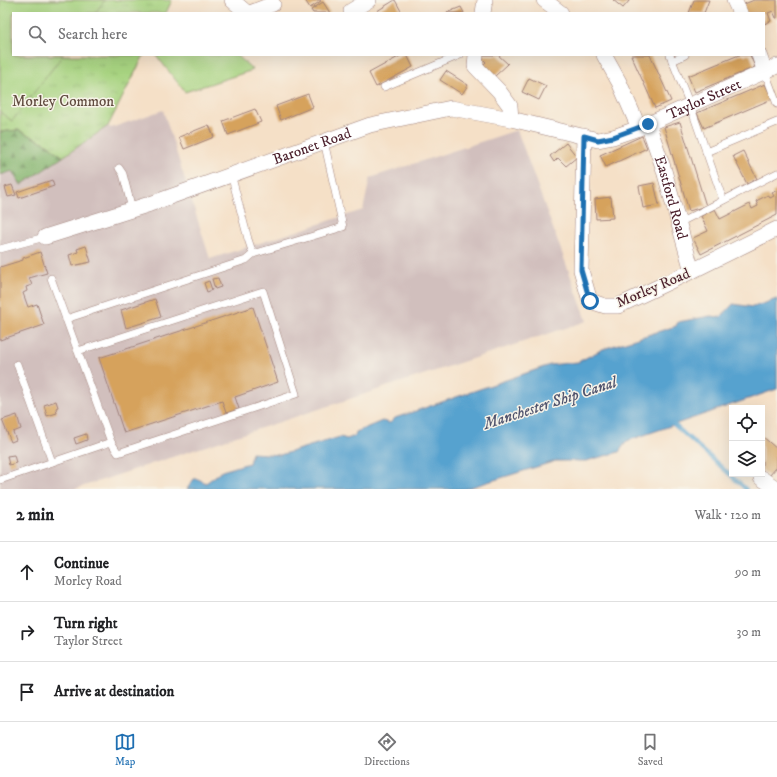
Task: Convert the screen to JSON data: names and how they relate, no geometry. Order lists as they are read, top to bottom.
{
  "streets": {
    "street": [
      "Taylor Street",
      "Baronet Road",
      "Eastford Road",
      "Morley Road"
    ]
  },
  "crossings": [
    ["Taylor Street", "Baronet Road"],
    ["Taylor Street", "Eastford Road"],
    ["Taylor Street", "Morley Road"],
    ["Baronet Road", "Morley Road"],
    ["Eastford Road", "Morley Road"]
  ],
  "water": ["Manchester Ship Canal"],
  "parks": ["Morley Common"],
  "page": {
    "search": "Search here",
    "heading": ["2 min", "Walk · 120 m"],
    "list": [
      ["Continue", "Morley Road", "90 m"],
      ["Turn right", "Taylor Street", "30 m"],
      "Arrive at destination"
    ],
    "nav": ["Map", "Directions", "Saved"]
  }
}
